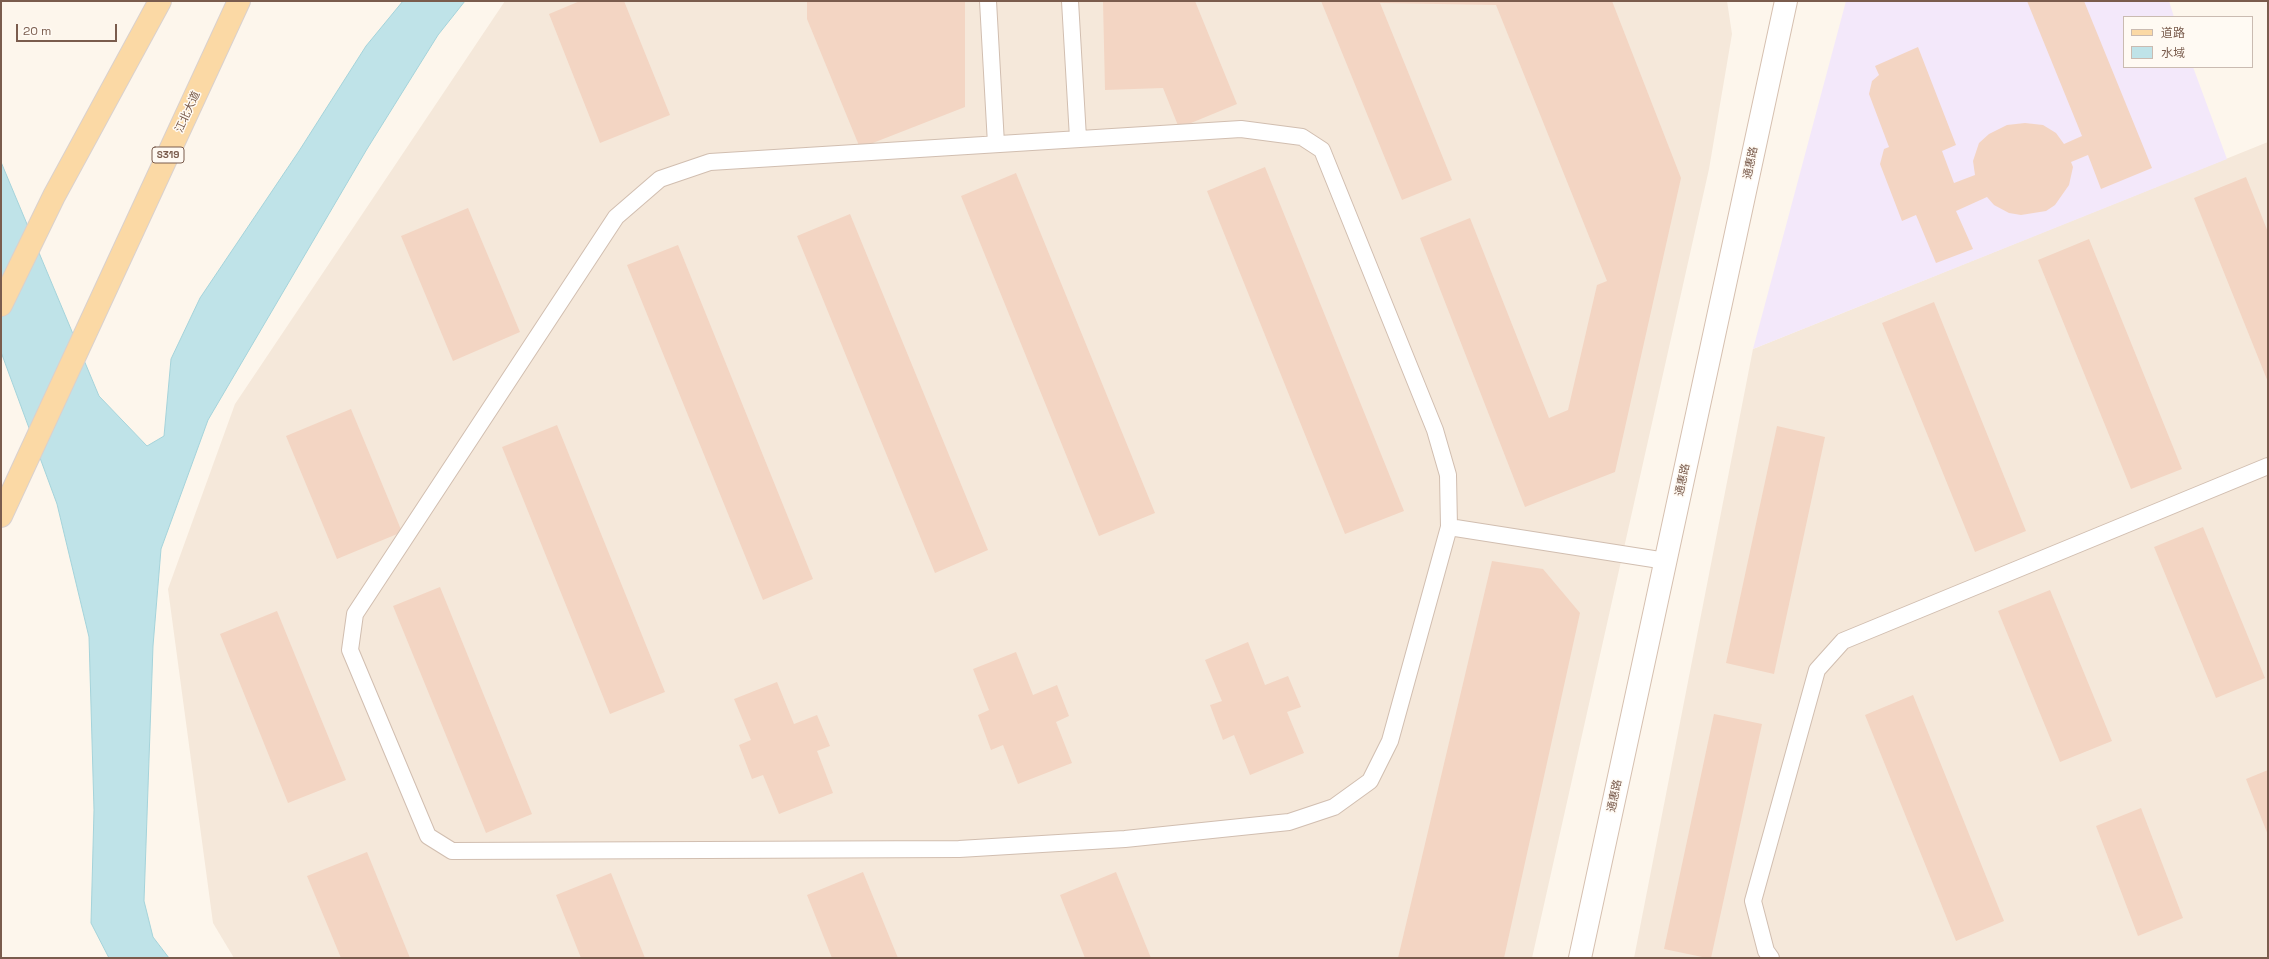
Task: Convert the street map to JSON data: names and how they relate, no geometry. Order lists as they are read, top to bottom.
{
  "streets": {
    "main road": ["江北大道", "S319"],
    "street": ["通惠路"]
  },
  "legend": ["道路", "水域"],
  "scale_bar": "20 m"
}
